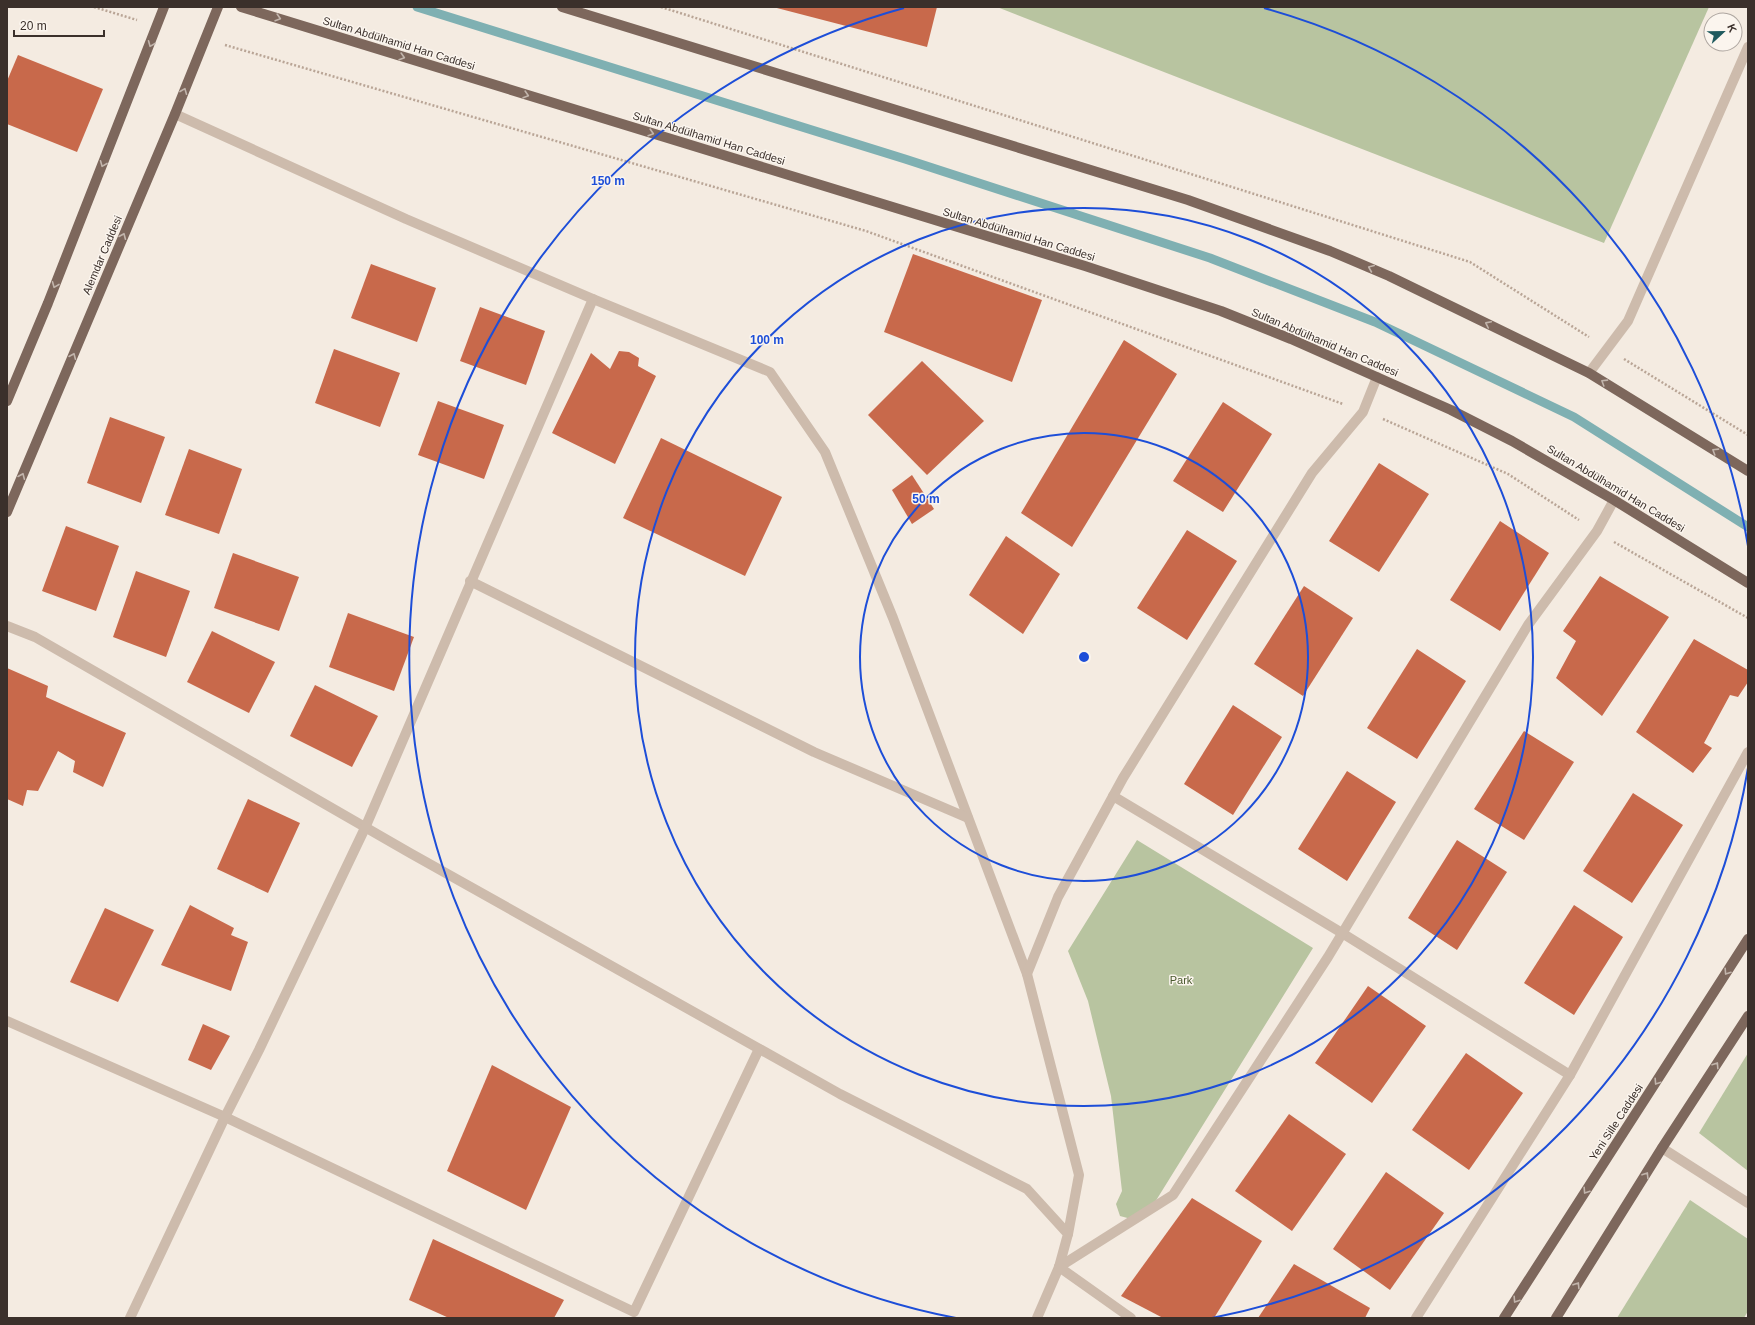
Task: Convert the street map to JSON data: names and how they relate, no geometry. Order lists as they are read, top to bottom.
{
  "streets": {
    "main road": ["Sultan Abdülhamid Han Caddesi", "Alemdar Caddesi", "Yeni Sille Caddesi"]
  },
  "one_way": ["Sultan Abdülhamid Han Caddesi"],
  "parks": ["Park"],
  "scale_bar": "20 m",
  "north": "right",
  "rings": ["150 m", "100 m", "50 m"]
}
